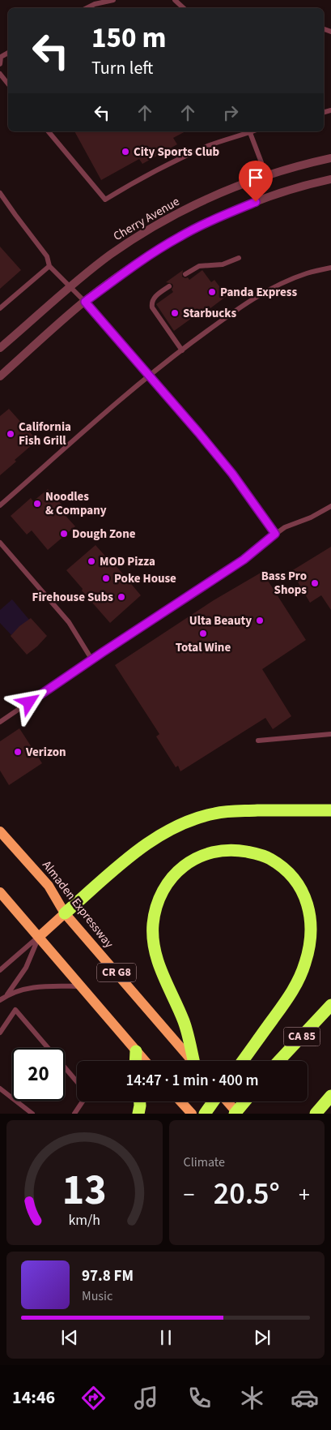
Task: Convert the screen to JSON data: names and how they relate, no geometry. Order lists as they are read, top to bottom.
{
  "streets": {
    "highway": ["CA 85"],
    "main road": ["Almaden Expressway", "CR G8"],
    "street": ["Cherry Avenue"]
  },
  "places": [
    "City Sports Club",
    "Panda Express",
    "Starbucks",
    "California Fish Grill",
    "Noodles & Company",
    "Dough Zone",
    "MOD Pizza",
    "Poke House",
    "Bass Pro Shops",
    "Firehouse Subs",
    "Ulta Beauty",
    "Total Wine",
    "Verizon"
  ],
  "page": {
    "turn": ["150 m", "Turn left"],
    "limit": "20",
    "trip": "14:47 · 1 min · 400 m",
    "tile": "Climate",
    "heat": ["−", "20.5°", "+"],
    "song": ["97.8 FM", "Music"],
    "tabs": "14:46",
    "gauge": ["13", "km/h"]
  }
}
